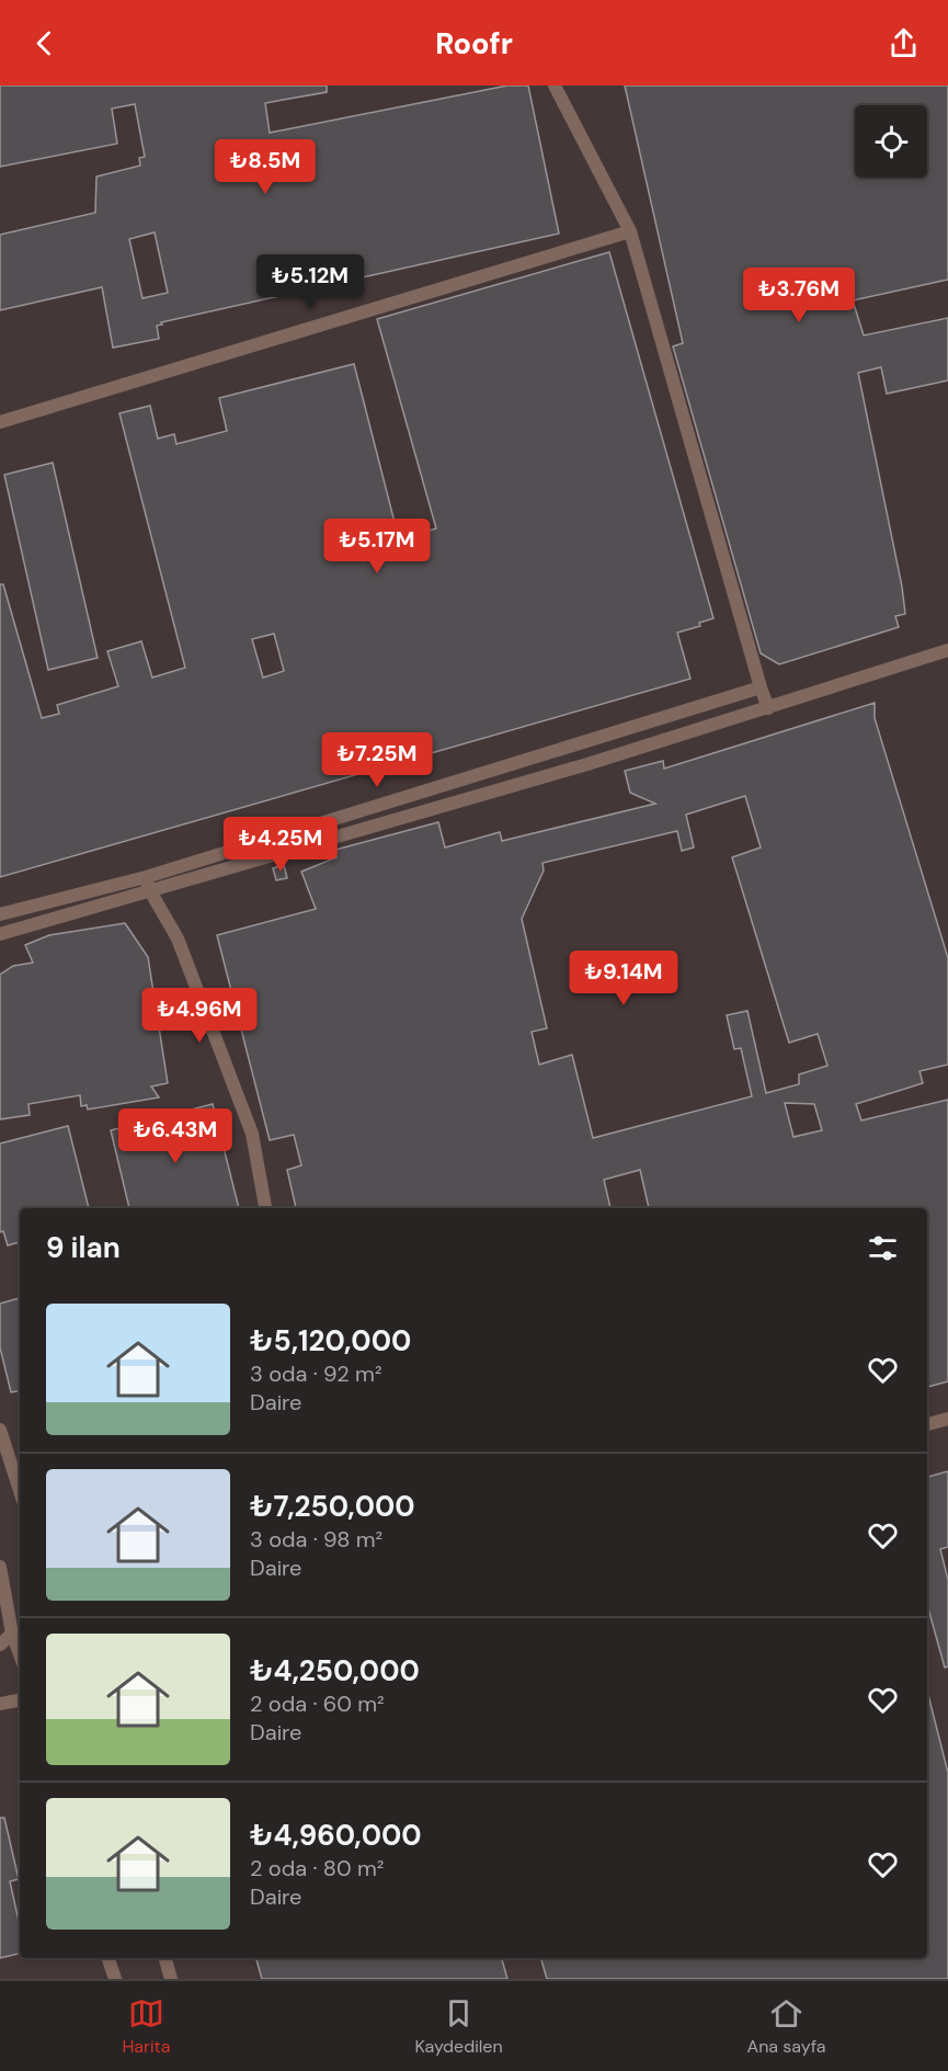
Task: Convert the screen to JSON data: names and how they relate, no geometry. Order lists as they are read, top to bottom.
{
  "page": {
    "header": "Roofr",
    "price": [
      "₺8.5M",
      "₺5.12M",
      "₺3.76M",
      "₺5.17M",
      "₺7.25M",
      "₺4.25M",
      "₺9.14M",
      "₺4.96M",
      "₺6.43M"
    ],
    "heading": "9 ilan",
    "list": [
      {
        "name": "₺5,120,000",
        "note": "3 oda · 92 m² · Daire"
      },
      {
        "name": "₺7,250,000",
        "note": "3 oda · 98 m² · Daire"
      },
      {
        "name": "₺4,250,000",
        "note": "2 oda · 60 m² · Daire"
      },
      {
        "name": "₺4,960,000",
        "note": "2 oda · 80 m² · Daire"
      }
    ],
    "tabs": ["Harita", "Kaydedilen", "Ana sayfa"]
  }
}
